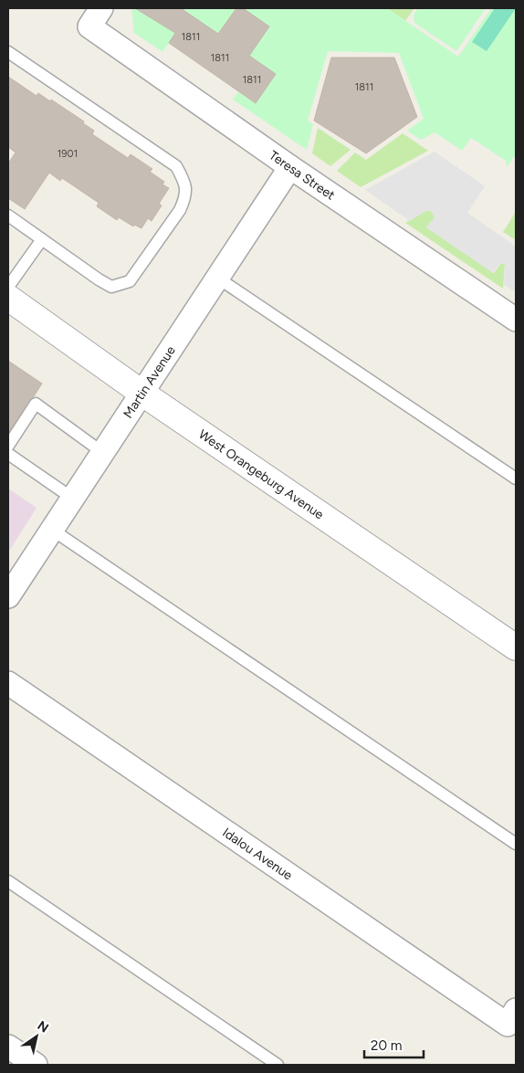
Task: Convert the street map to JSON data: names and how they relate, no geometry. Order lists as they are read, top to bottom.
{
  "streets": {
    "street": [
      "Teresa Street",
      "Martin Avenue",
      "West Orangeburg Avenue",
      "Idalou Avenue"
    ]
  },
  "crossings": [
    ["Teresa Street", "Martin Avenue"],
    ["Martin Avenue", "West Orangeburg Avenue"]
  ],
  "house_numbers": [
    "1811",
    "1811",
    "1811",
    "1811",
    "1901"
  ],
  "scale_bar": "20 m",
  "north": "top right"
}
